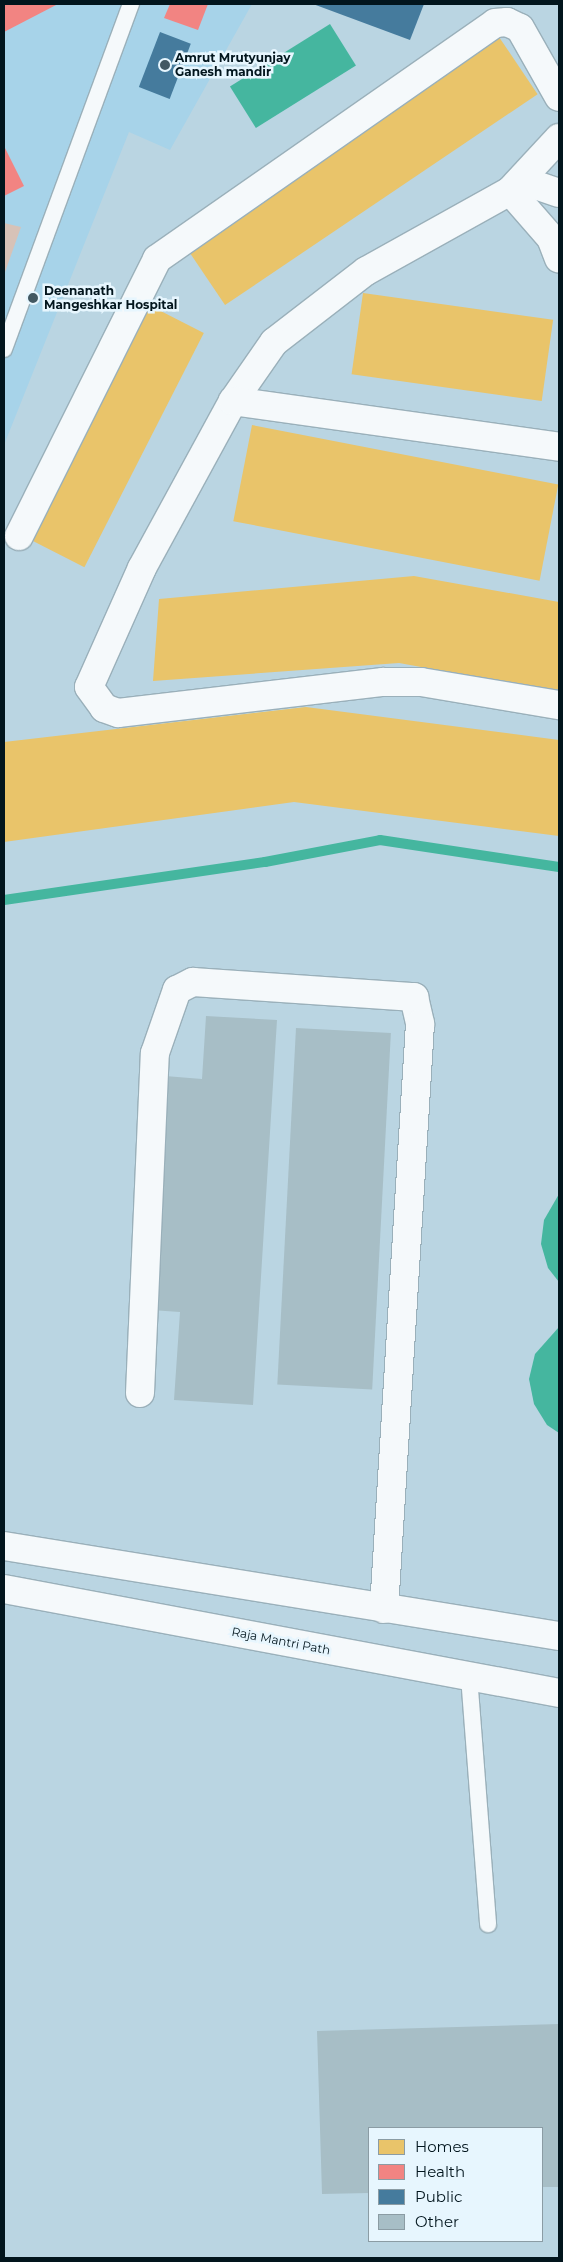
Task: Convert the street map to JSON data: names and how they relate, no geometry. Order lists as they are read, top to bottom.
{
  "streets": {
    "street": ["Raja Mantri Path"]
  },
  "places": ["Amrut Mrutyunjay Ganesh mandir", "Deenanath Mangeshkar Hospital"],
  "legend": [
    "Homes",
    "Health",
    "Public",
    "Other"
  ]
}
